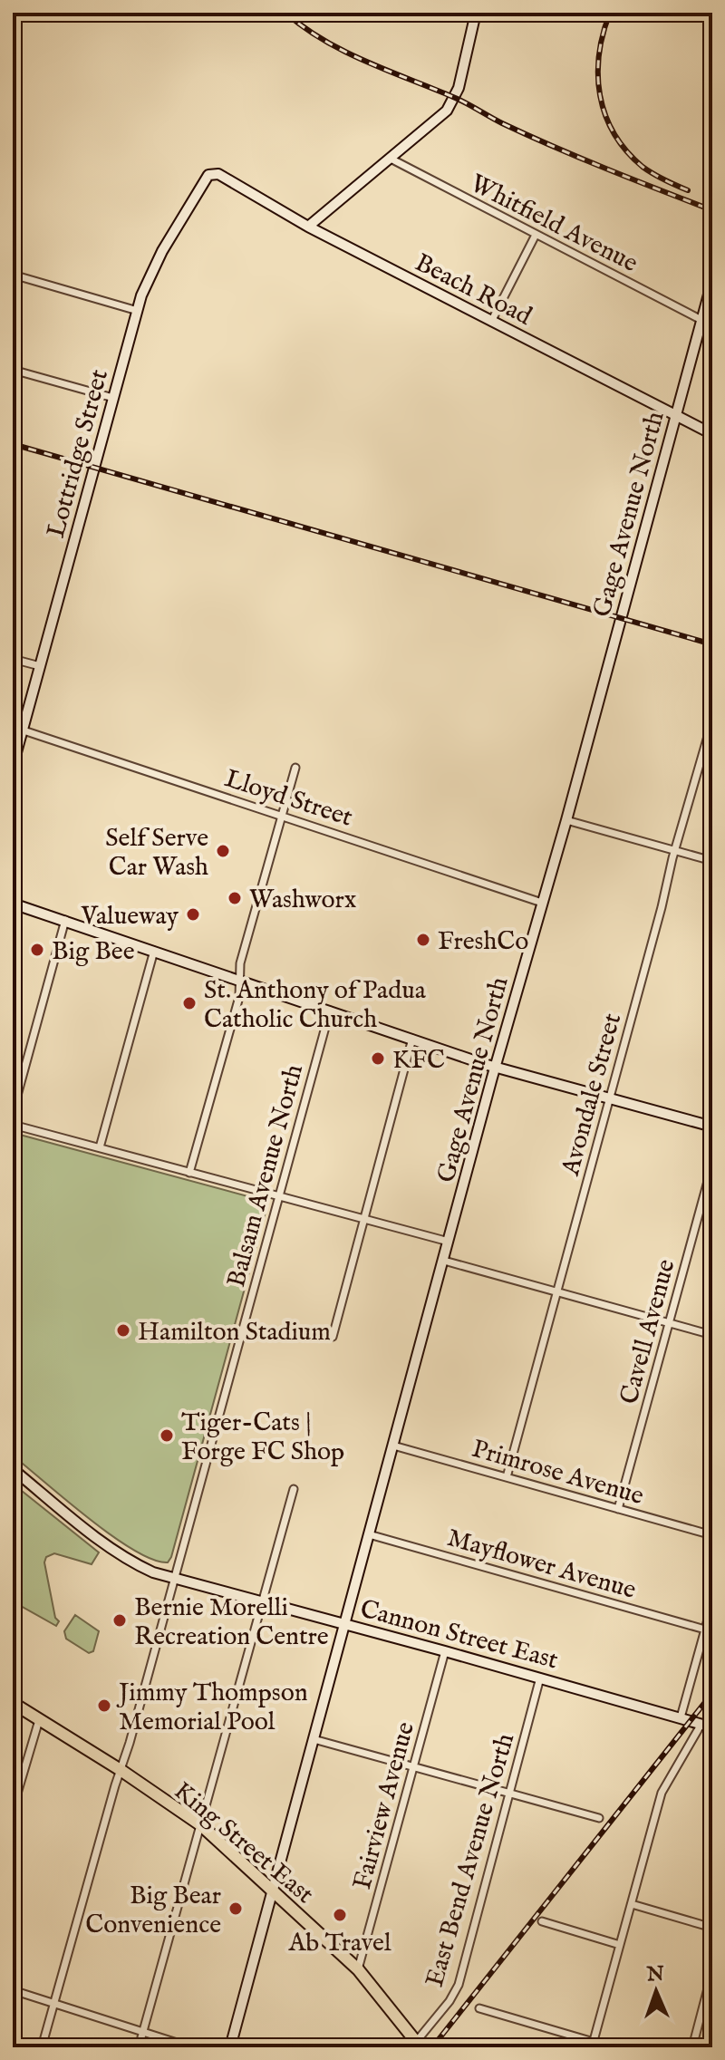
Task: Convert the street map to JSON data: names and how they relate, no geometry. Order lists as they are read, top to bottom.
{
  "streets": {
    "main road": [
      "Beach Road",
      "Lottridge Street",
      "Gage Avenue North",
      "Cannon Street East",
      "King Street East"
    ],
    "street": [
      "Whitfield Avenue",
      "Lloyd Street",
      "Avondale Street",
      "Balsam Avenue North",
      "Cavell Avenue",
      "Primrose Avenue",
      "Mayflower Avenue",
      "Fairview Avenue",
      "East Bend Avenue North"
    ]
  },
  "crossings": [
    ["Whitfield Avenue", "Gage Avenue North"],
    ["Beach Road", "Lottridge Street"],
    ["Beach Road", "Gage Avenue North"],
    ["Lottridge Street", "Lloyd Street"],
    ["Gage Avenue North", "Lloyd Street"],
    ["Gage Avenue North", "Primrose Avenue"],
    ["Gage Avenue North", "Mayflower Avenue"],
    ["Gage Avenue North", "Cannon Street East"],
    ["Gage Avenue North", "King Street East"],
    ["Avondale Street", "Primrose Avenue"],
    ["Balsam Avenue North", "Cannon Street East"],
    ["Balsam Avenue North", "King Street East"],
    ["Cavell Avenue", "Primrose Avenue"],
    ["Cannon Street East", "Fairview Avenue"],
    ["Cannon Street East", "East Bend Avenue North"],
    ["Fairview Avenue", "King Street East"],
    ["King Street East", "East Bend Avenue North"]
  ],
  "places": [
    "Self Serve Car Wash",
    "Washworx",
    "Valueway",
    "FreshCo",
    "Big Bee",
    "St. Anthony of Padua Catholic Church",
    "KFC",
    "Hamilton Stadium",
    "Tiger-Cats | Forge FC Shop",
    "Bernie Morelli Recreation Centre",
    "Jimmy Thompson Memorial Pool",
    "Big Bear Convenience",
    "Ab Travel"
  ],
  "north": "top"
}
